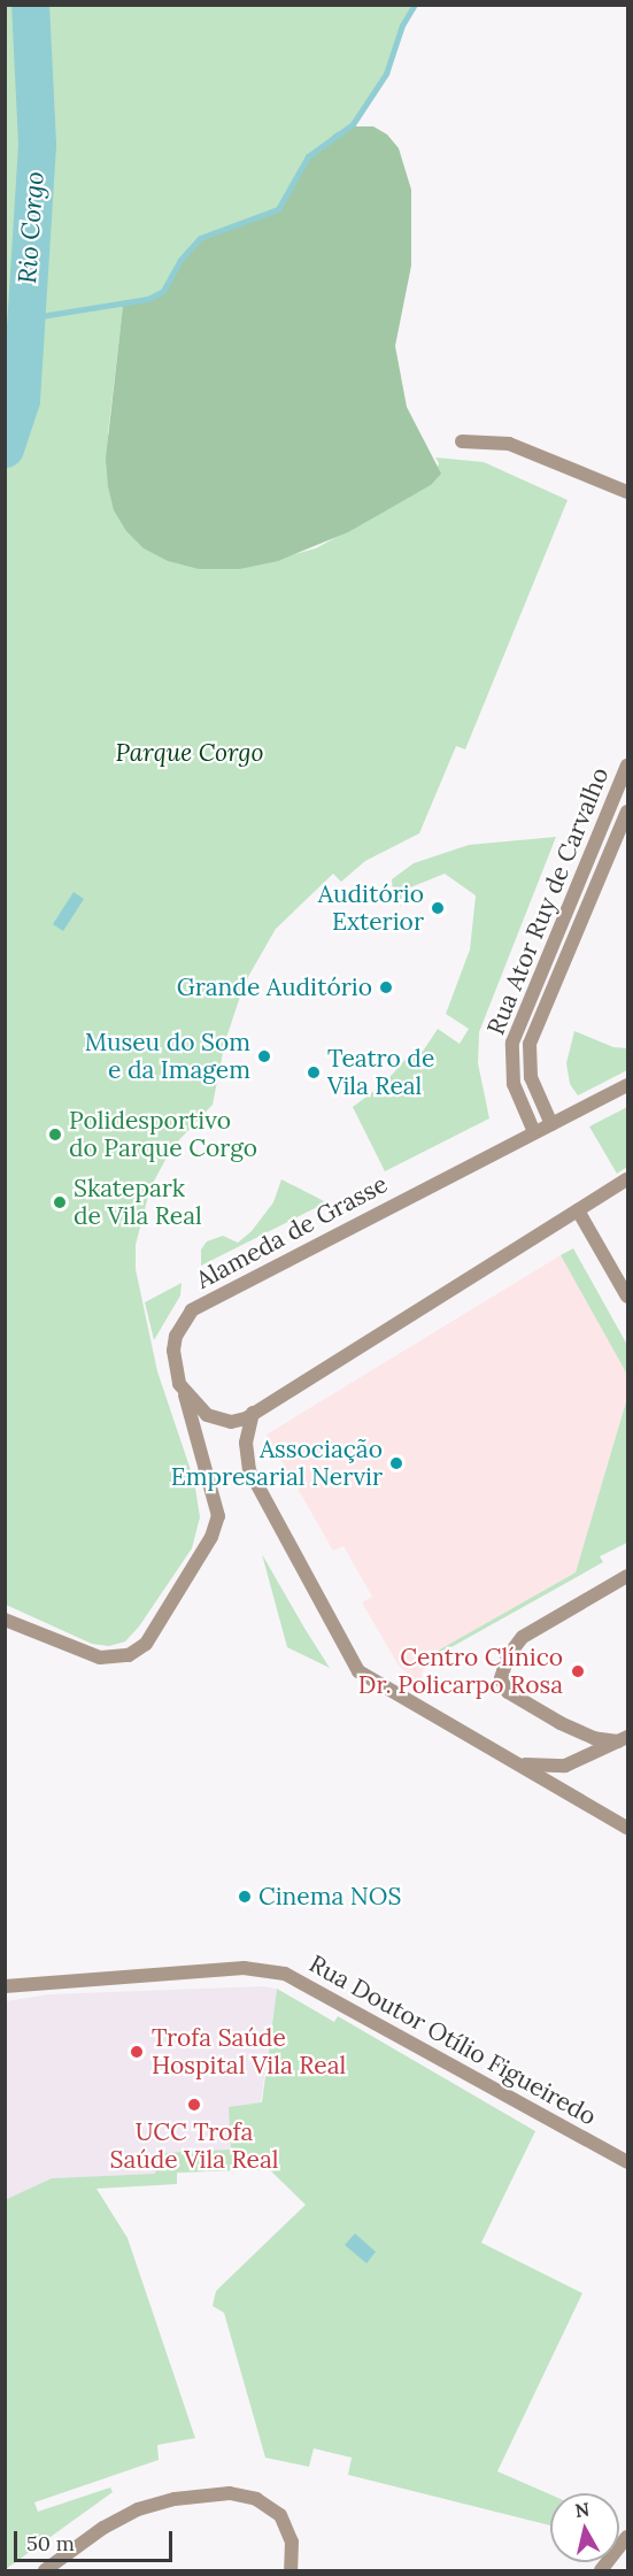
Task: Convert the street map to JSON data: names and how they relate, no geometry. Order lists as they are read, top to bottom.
{
  "streets": {
    "street": ["Rua Ator Ruy de Carvalho", "Alameda de Grasse", "Rua Doutor Otílio Figueiredo"]
  },
  "crossings": [
    ["Rua Ator Ruy de Carvalho", "Alameda de Grasse"]
  ],
  "water": ["Rio Corgo"],
  "parks": ["Parque Corgo"],
  "places": [
    "Auditório Exterior",
    "Grande Auditório",
    "Museu do Som e da Imagem",
    "Teatro de Vila Real",
    "Polidesportivo do Parque Corgo",
    "Skatepark de Vila Real",
    "Associação Empresarial Nervir",
    "Centro Clínico Dr. Policarpo Rosa",
    "Cinema NOS",
    "Trofa Saúde Hospital Vila Real",
    "UCC Trofa Saúde Vila Real"
  ],
  "scale_bar": "50 m",
  "north": "top"
}
